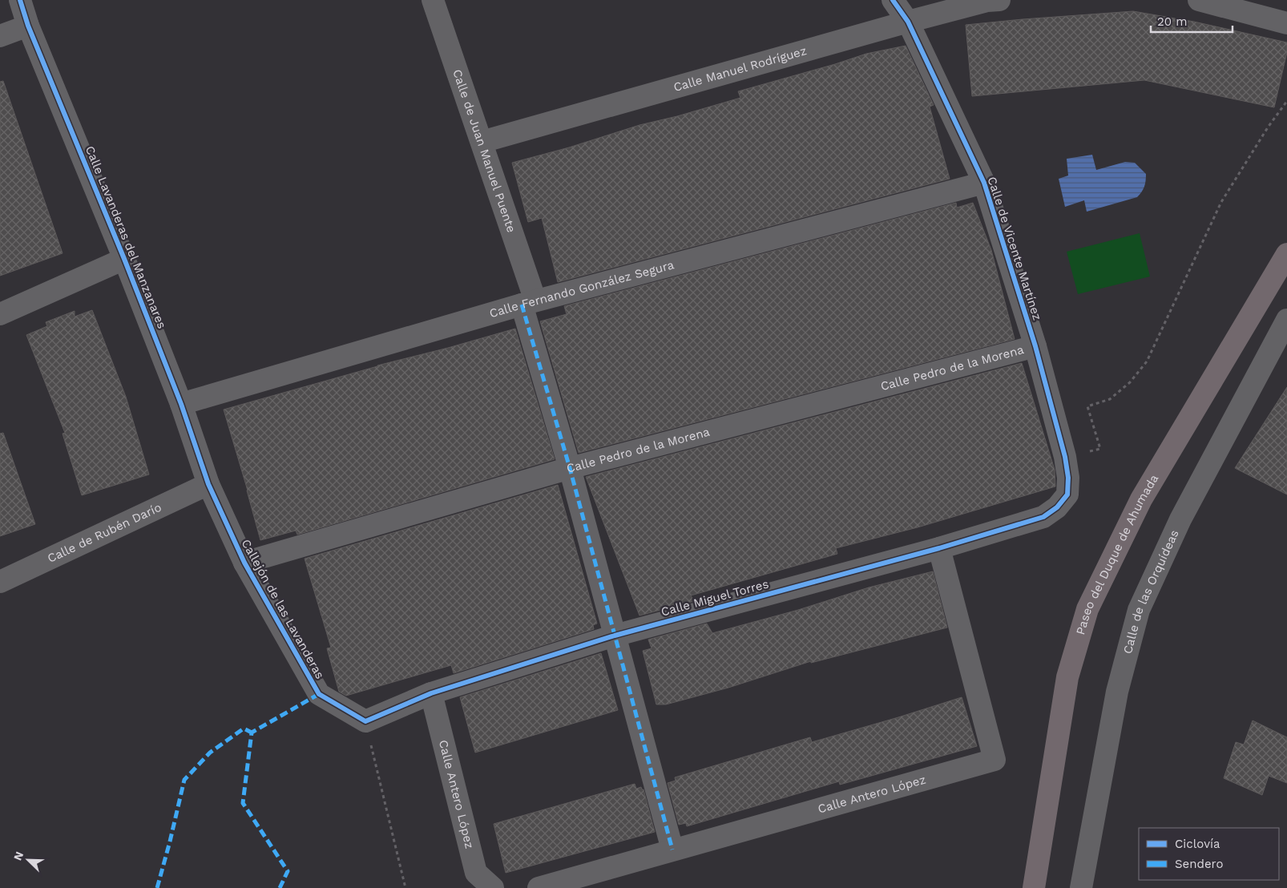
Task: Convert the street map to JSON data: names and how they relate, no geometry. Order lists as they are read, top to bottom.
{
  "streets": {
    "main road": ["Paseo del Duque de Ahumada"],
    "street": [
      "Calle Manuel Rodríguez",
      "Calle de Juan Manuel Puente",
      "Calle Lavanderas del Manzanares",
      "Calle de Vicente Martínez",
      "Calle Fernando González Segura",
      "Calle Pedro de la Morena",
      "Calle de Rubén Darío",
      "Calle de las Orquídeas",
      "Calle Miguel Torres",
      "Callejón de las Lavanderas",
      "Calle Antero López"
    ]
  },
  "crossings": [
    ["Calle Manuel Rodríguez", "Calle de Juan Manuel Puente"],
    ["Calle Manuel Rodríguez", "Calle de Vicente Martínez"],
    ["Calle de Juan Manuel Puente", "Calle Fernando González Segura"],
    ["Calle de Juan Manuel Puente", "Calle Pedro de la Morena"],
    ["Calle de Juan Manuel Puente", "Calle Miguel Torres"],
    ["Calle de Juan Manuel Puente", "Calle Antero López"],
    ["Calle Lavanderas del Manzanares", "Calle Fernando González Segura"],
    ["Calle Lavanderas del Manzanares", "Calle de Rubén Darío"],
    ["Calle Lavanderas del Manzanares", "Callejón de las Lavanderas"],
    ["Calle de Vicente Martínez", "Calle Fernando González Segura"],
    ["Calle de Vicente Martínez", "Calle Pedro de la Morena"],
    ["Calle de Vicente Martínez", "Calle Miguel Torres"],
    ["Calle Pedro de la Morena", "Callejón de las Lavanderas"],
    ["Calle de Rubén Darío", "Callejón de las Lavanderas"],
    ["Calle Miguel Torres", "Callejón de las Lavanderas"],
    ["Calle Miguel Torres", "Calle Antero López"]
  ],
  "legend": ["Ciclovía", "Sendero"],
  "scale_bar": "20 m",
  "north": "top left"
}
